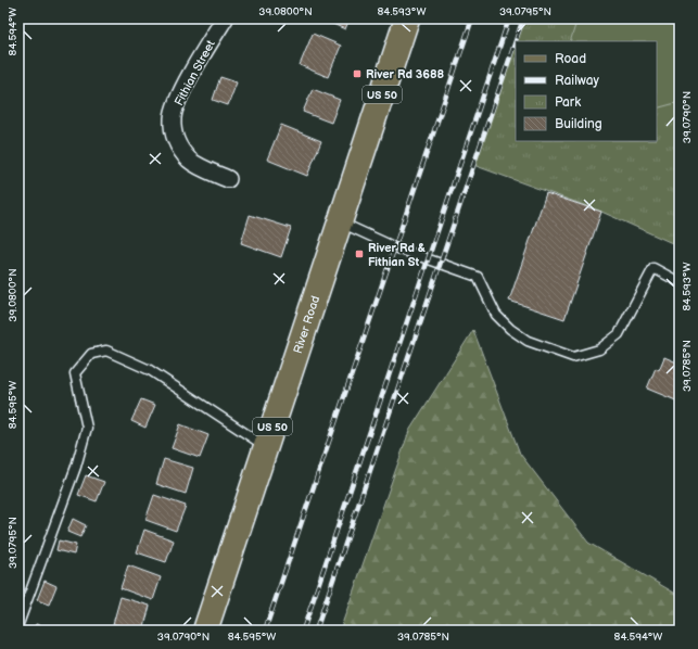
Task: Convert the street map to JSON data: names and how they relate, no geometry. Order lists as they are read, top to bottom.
{
  "streets": {
    "main road": ["US 50", "River Road"],
    "street": ["Fithian Street"]
  },
  "places": {
    "transit": ["River Rd 3688", "River Rd & Fithian St"]
  },
  "legend": [
    "Road",
    "Railway",
    "Park",
    "Building"
  ],
  "coordinates": [
    "39.0800°N",
    "84.593°W",
    "39.0795°N",
    "84.594°W",
    "39.0790°N",
    "39.0785°N",
    "84.595°W"
  ]
}
